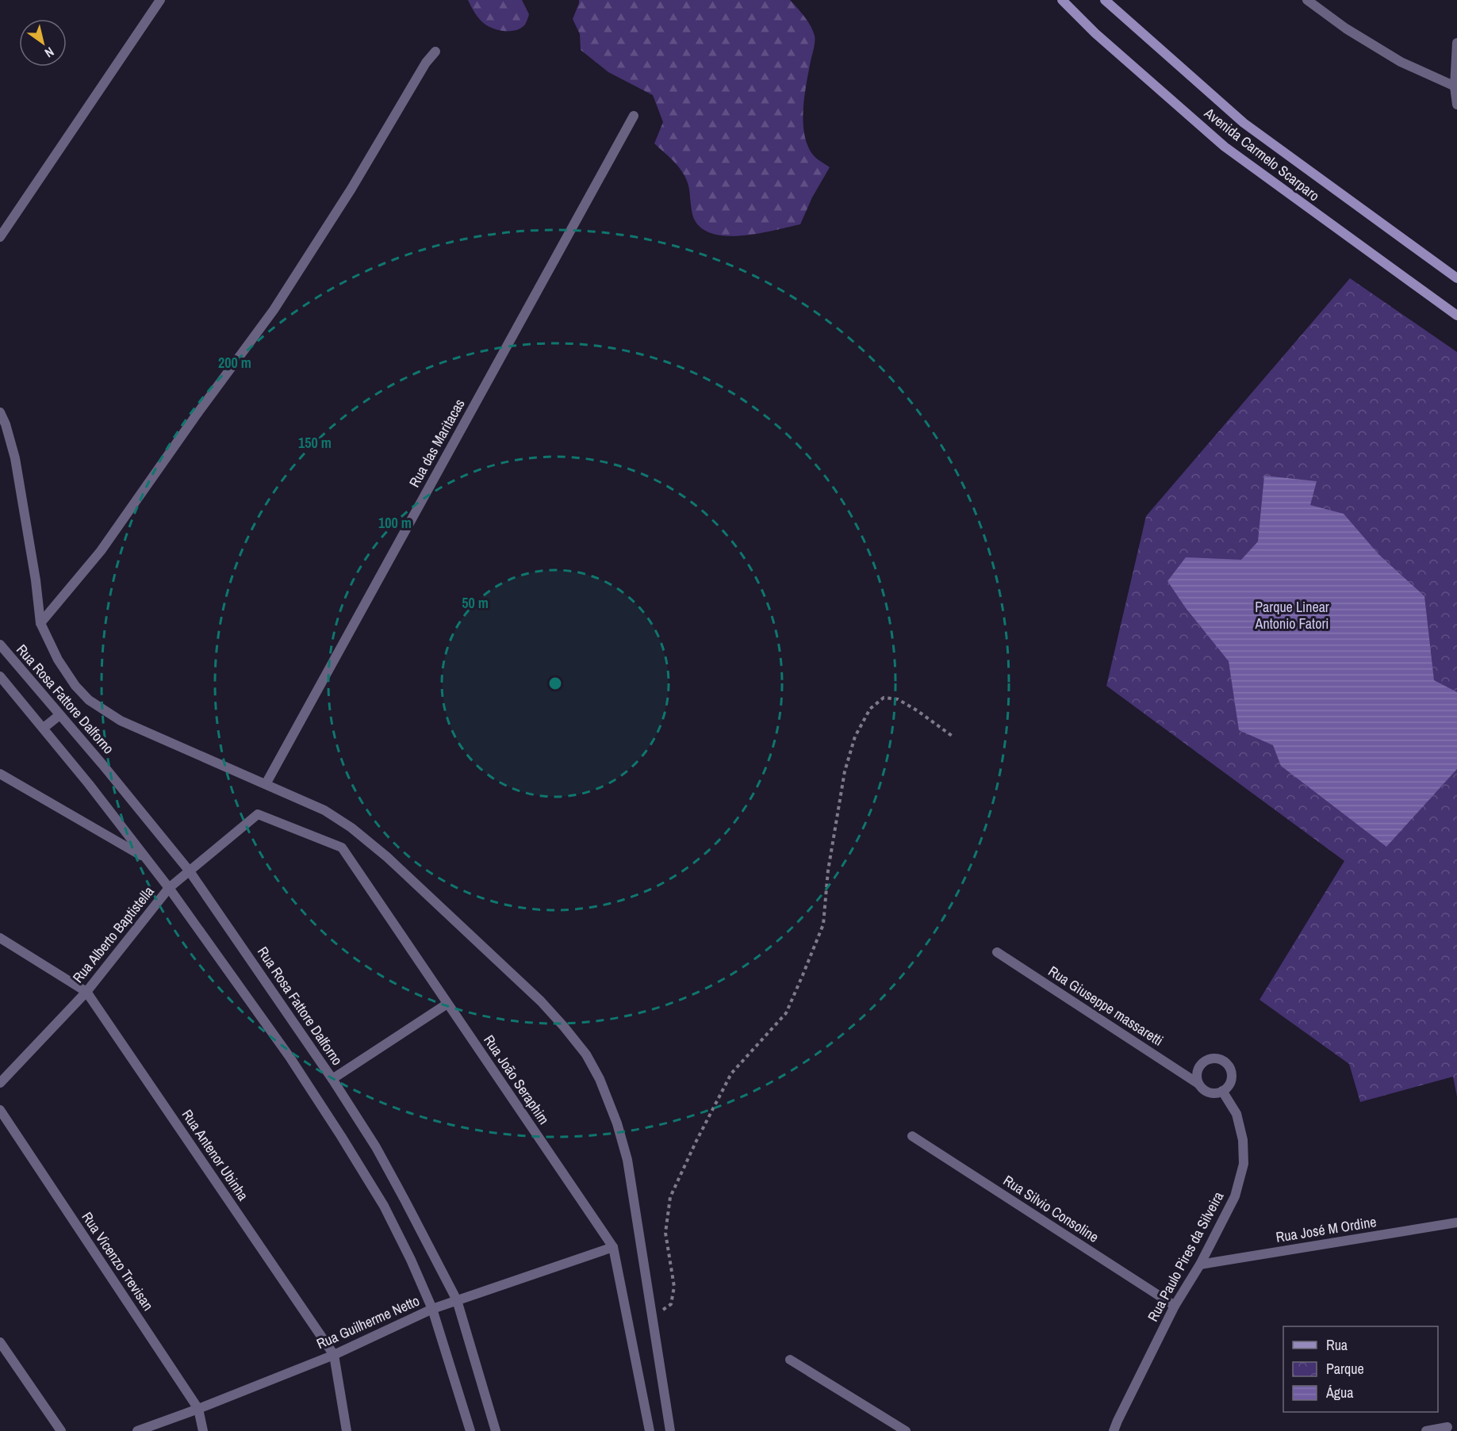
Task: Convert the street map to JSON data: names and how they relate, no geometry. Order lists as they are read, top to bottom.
{
  "streets": {
    "main road": ["Avenida Carmelo Scarparo"],
    "street": [
      "Rua das Maritacas",
      "Rua Rosa Fattore Dalforno",
      "Rua Alberto Baptistella",
      "Rua Giuseppe massaretti",
      "Rua João Seraphim",
      "Rua Antenor Ubinha",
      "Rua Silvio Consoline",
      "Rua José M Ordine",
      "Rua Paulo Pires da Silveira",
      "Rua Vicenzo Trevisan",
      "Rua Guilherme Netto"
    ]
  },
  "crossings": [
    ["Rua Rosa Fattore Dalforno", "Rua Alberto Baptistella"],
    ["Rua Rosa Fattore Dalforno", "Rua Guilherme Netto"],
    ["Rua Alberto Baptistella", "Rua João Seraphim"],
    ["Rua Alberto Baptistella", "Rua Antenor Ubinha"],
    ["Rua Giuseppe massaretti", "Rua Paulo Pires da Silveira"],
    ["Rua João Seraphim", "Rua Guilherme Netto"],
    ["Rua Antenor Ubinha", "Rua Guilherme Netto"],
    ["Rua Silvio Consoline", "Rua Paulo Pires da Silveira"],
    ["Rua José M Ordine", "Rua Paulo Pires da Silveira"],
    ["Rua Vicenzo Trevisan", "Rua Guilherme Netto"]
  ],
  "parks": ["Parque Linear Antonio Fatori"],
  "legend": ["Rua", "Parque", "Água"],
  "north": "bottom right",
  "rings": [
    "200 m",
    "150 m",
    "100 m",
    "50 m"
  ]
}
